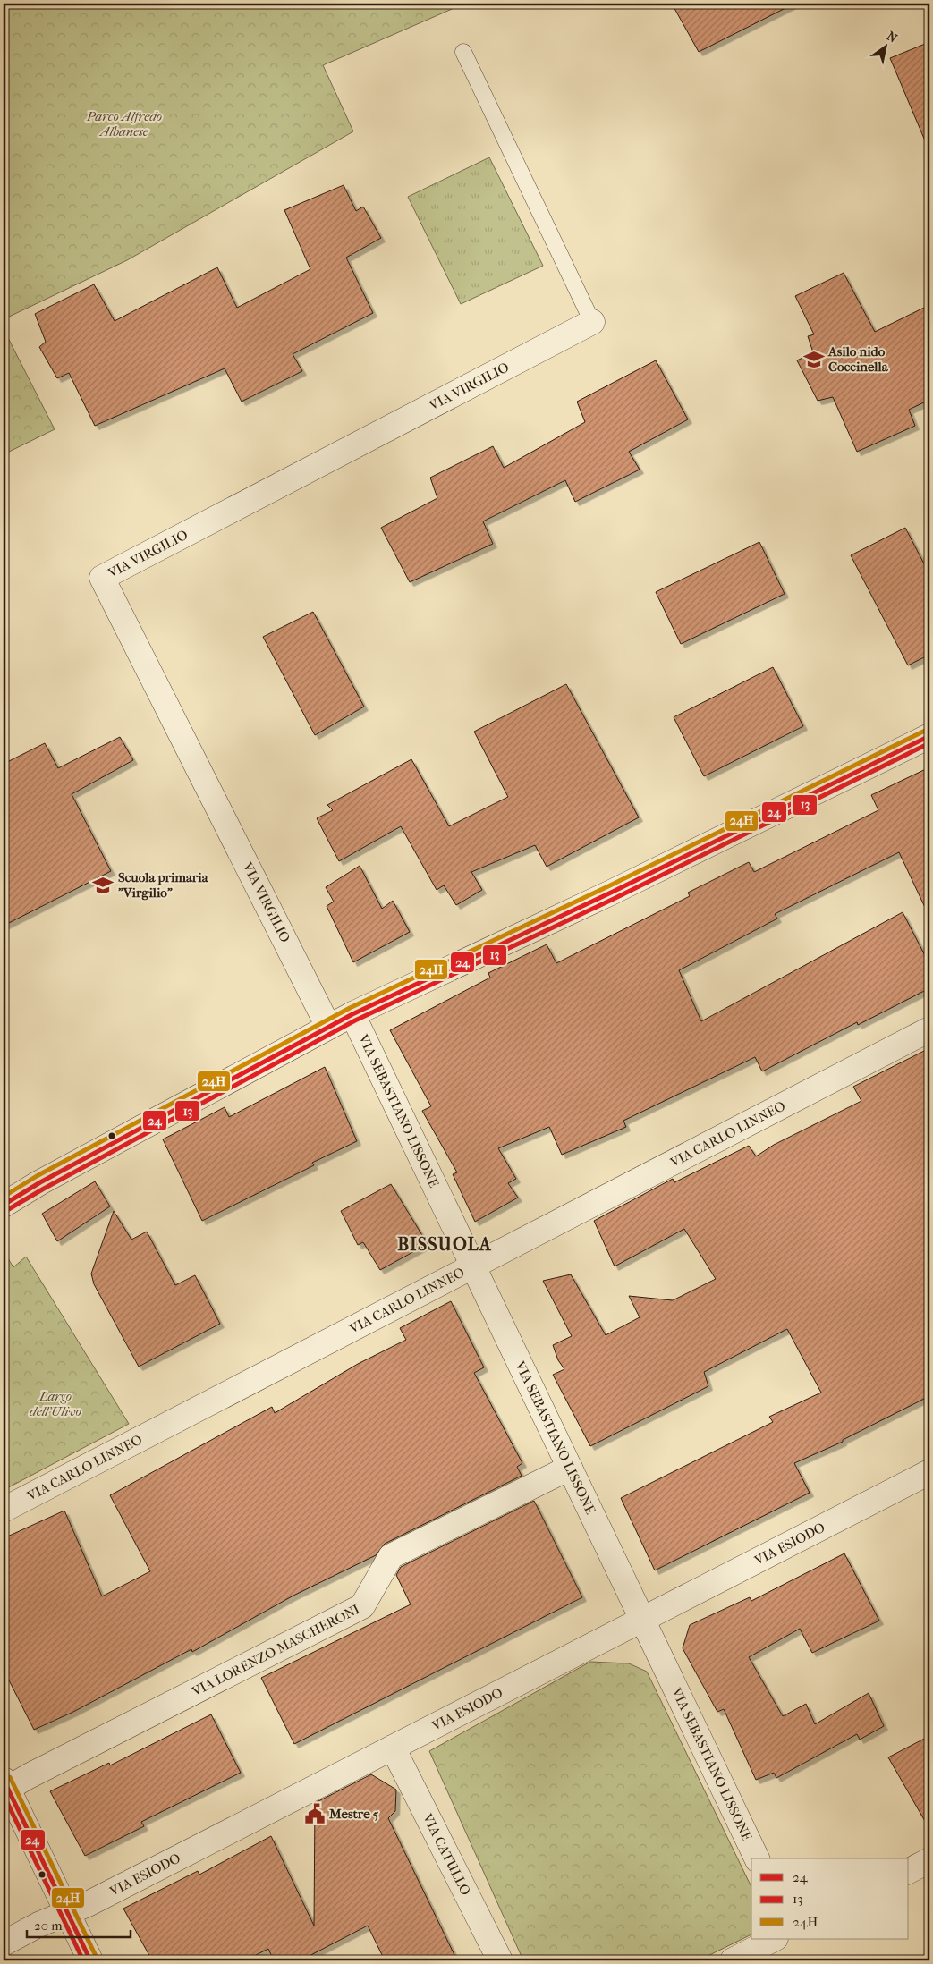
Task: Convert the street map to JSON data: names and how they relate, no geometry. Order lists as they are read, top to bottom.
{
  "streets": {
    "street": [
      "VIA VIRGILIO",
      "VIA SEBASTIANO LISSONE",
      "VIA CARLO LINNEO",
      "VIA ESIODO",
      "VIA LORENZO MASCHERONI",
      "VIA CATULLO"
    ]
  },
  "crossings": [
    ["VIA SEBASTIANO LISSONE", "VIA CARLO LINNEO"],
    ["VIA SEBASTIANO LISSONE", "VIA ESIODO"],
    ["VIA SEBASTIANO LISSONE", "VIA LORENZO MASCHERONI"],
    ["VIA ESIODO", "VIA CATULLO"]
  ],
  "districts": ["BISSUOLA"],
  "parks": ["Parco Alfredo Albanese", "Largo dell'Ulivo"],
  "places": {
    "school or university": ["Asilo nido Coccinella", "Scuola primaria \"Virgilio\""],
    "public building": ["Mestre 5"]
  },
  "lines": ["transit line 24H", "transit line 24", "transit line 13"],
  "legend": ["24", "13", "24H"],
  "scale_bar": "20 m",
  "north": "top right"
}
